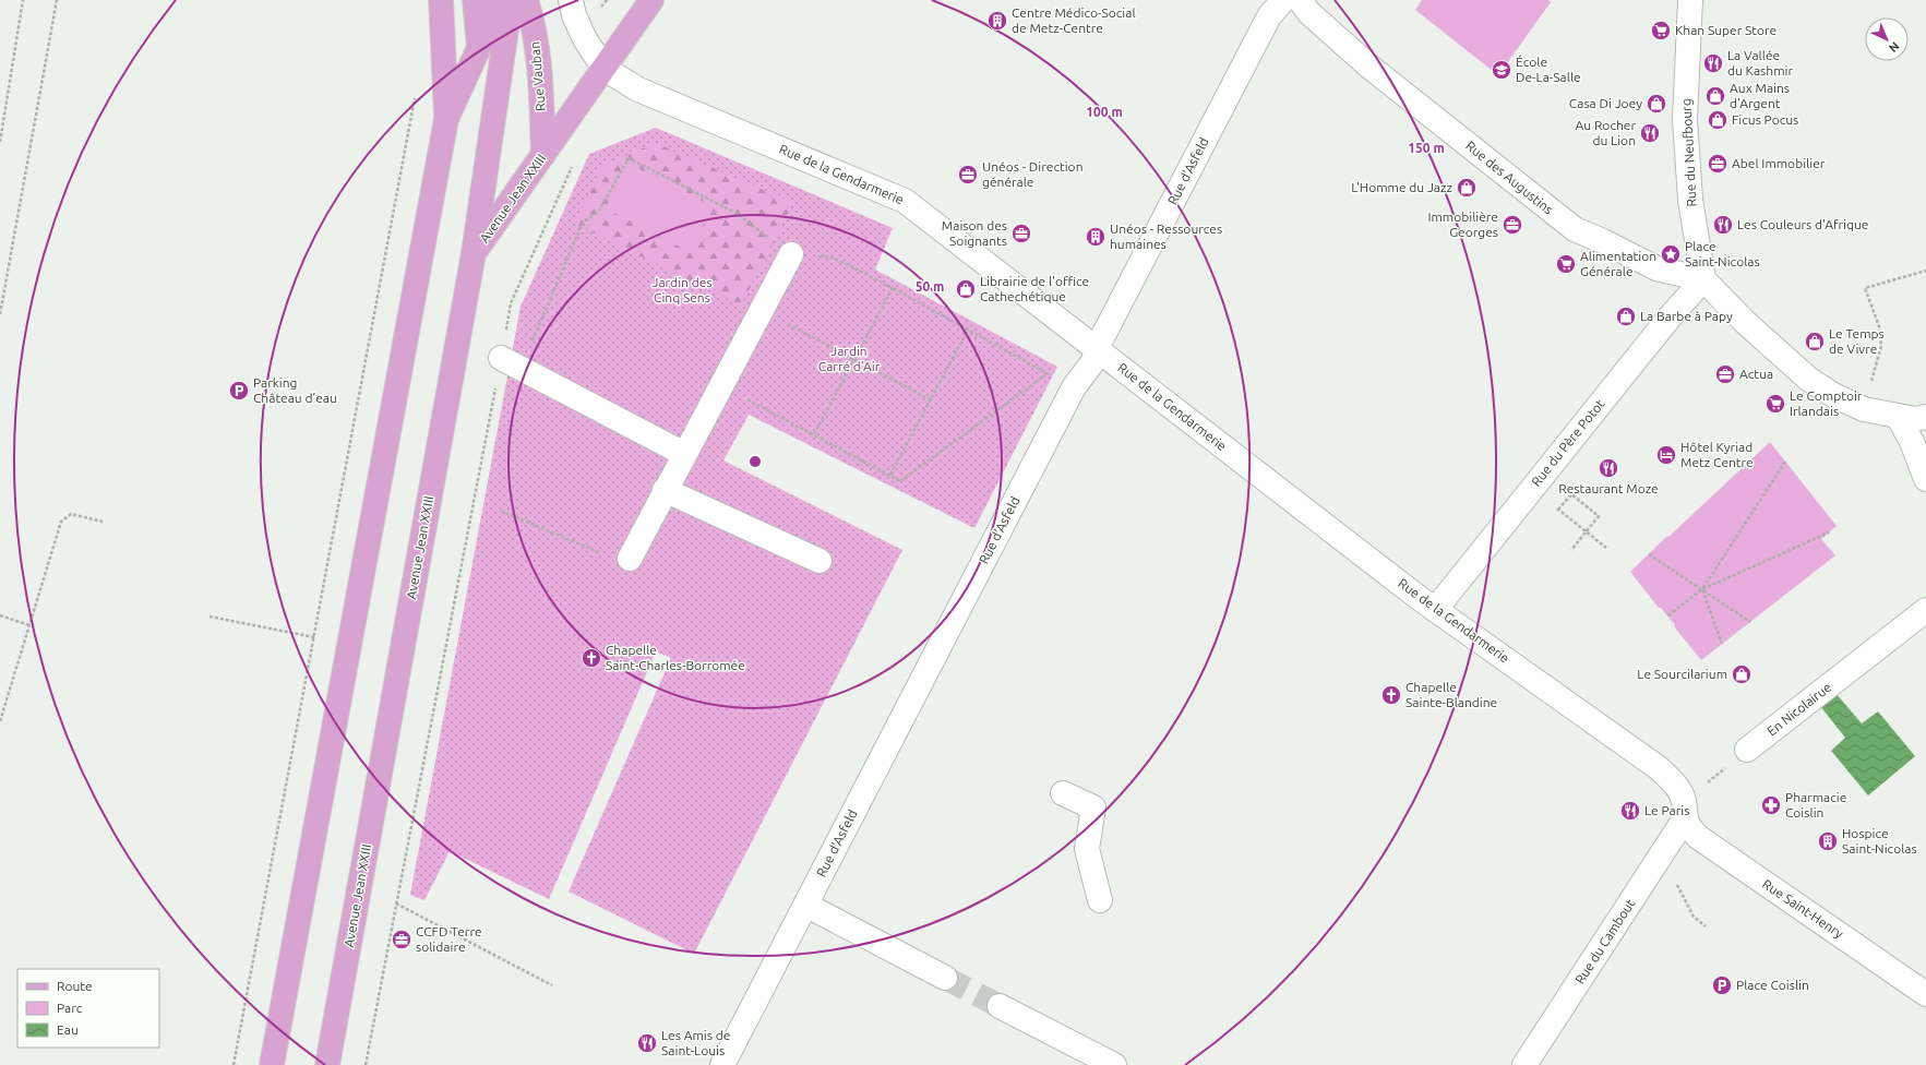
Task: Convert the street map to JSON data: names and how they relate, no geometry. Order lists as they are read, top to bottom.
{
  "streets": {
    "main road": ["Rue Vauban", "Avenue Jean XXIII"],
    "street": [
      "Rue du Neufbourg",
      "Rue d'Asfeld",
      "Rue de la Gendarmerie",
      "Rue des Augustins",
      "Rue du Père Potot",
      "En Nicolairue",
      "Rue Saint-Henry",
      "Rue du Cambout"
    ]
  },
  "crossings": [
    ["Rue Vauban", "Avenue Jean XXIII"],
    ["Rue du Neufbourg", "Rue des Augustins"],
    ["Rue du Neufbourg", "Rue du Père Potot"],
    ["Rue d'Asfeld", "Rue de la Gendarmerie"],
    ["Rue de la Gendarmerie", "Avenue Jean XXIII"],
    ["Rue de la Gendarmerie", "Rue du Père Potot"],
    ["Rue de la Gendarmerie", "Rue Saint-Henry"],
    ["Rue de la Gendarmerie", "Rue du Cambout"],
    ["Rue des Augustins", "Rue du Père Potot"],
    ["Rue Saint-Henry", "Rue du Cambout"]
  ],
  "parks": ["Jardin des Cinq Sens", "Jardin Carré d'Air"],
  "places": {
    "building": ["Centre Médico-Social de Metz-Centre", "Unéos - Ressources humaines", "Hospice Saint-Nicolas"],
    "supermarket": ["Khan Super Store", "Alimentation Générale", "Le Comptoir Irlandais"],
    "restaurant": [
      "La Vallée du Kashmir",
      "Au Rocher du Lion",
      "Les Couleurs d'Afrique",
      "Restaurant Moze",
      "Le Paris",
      "Les Amis de Saint-Louis"
    ],
    "school or university": ["École De-La-Salle"],
    "shop": [
      "Aux Mains d'Argent",
      "Casa Di Joey",
      "Ficus Pocus",
      "L'Homme du Jazz",
      "Librairie de l'office Cathechétique",
      "La Barbe à Papy",
      "Le Temps de Vivre",
      "Le Sourcilarium"
    ],
    "office": [
      "Abel Immobilier",
      "Unéos - Direction générale",
      "Immobilière Georges",
      "Maison des Soignants",
      "Actua",
      "CCFD Terre solidaire"
    ],
    "place": ["Place Saint-Nicolas"],
    "parking": ["Parking Château d’eau", "Place Coislin"],
    "hotel": ["Hôtel Kyriad Metz Centre"],
    "church": ["Chapelle Saint-Charles-Borromée", "Chapelle Sainte-Blandine"],
    "pharmacy": ["Pharmacie Coislin"]
  },
  "legend": ["Route", "Parc", "Eau"],
  "north": "bottom right",
  "rings": ["100 m", "150 m", "50 m"]
}
